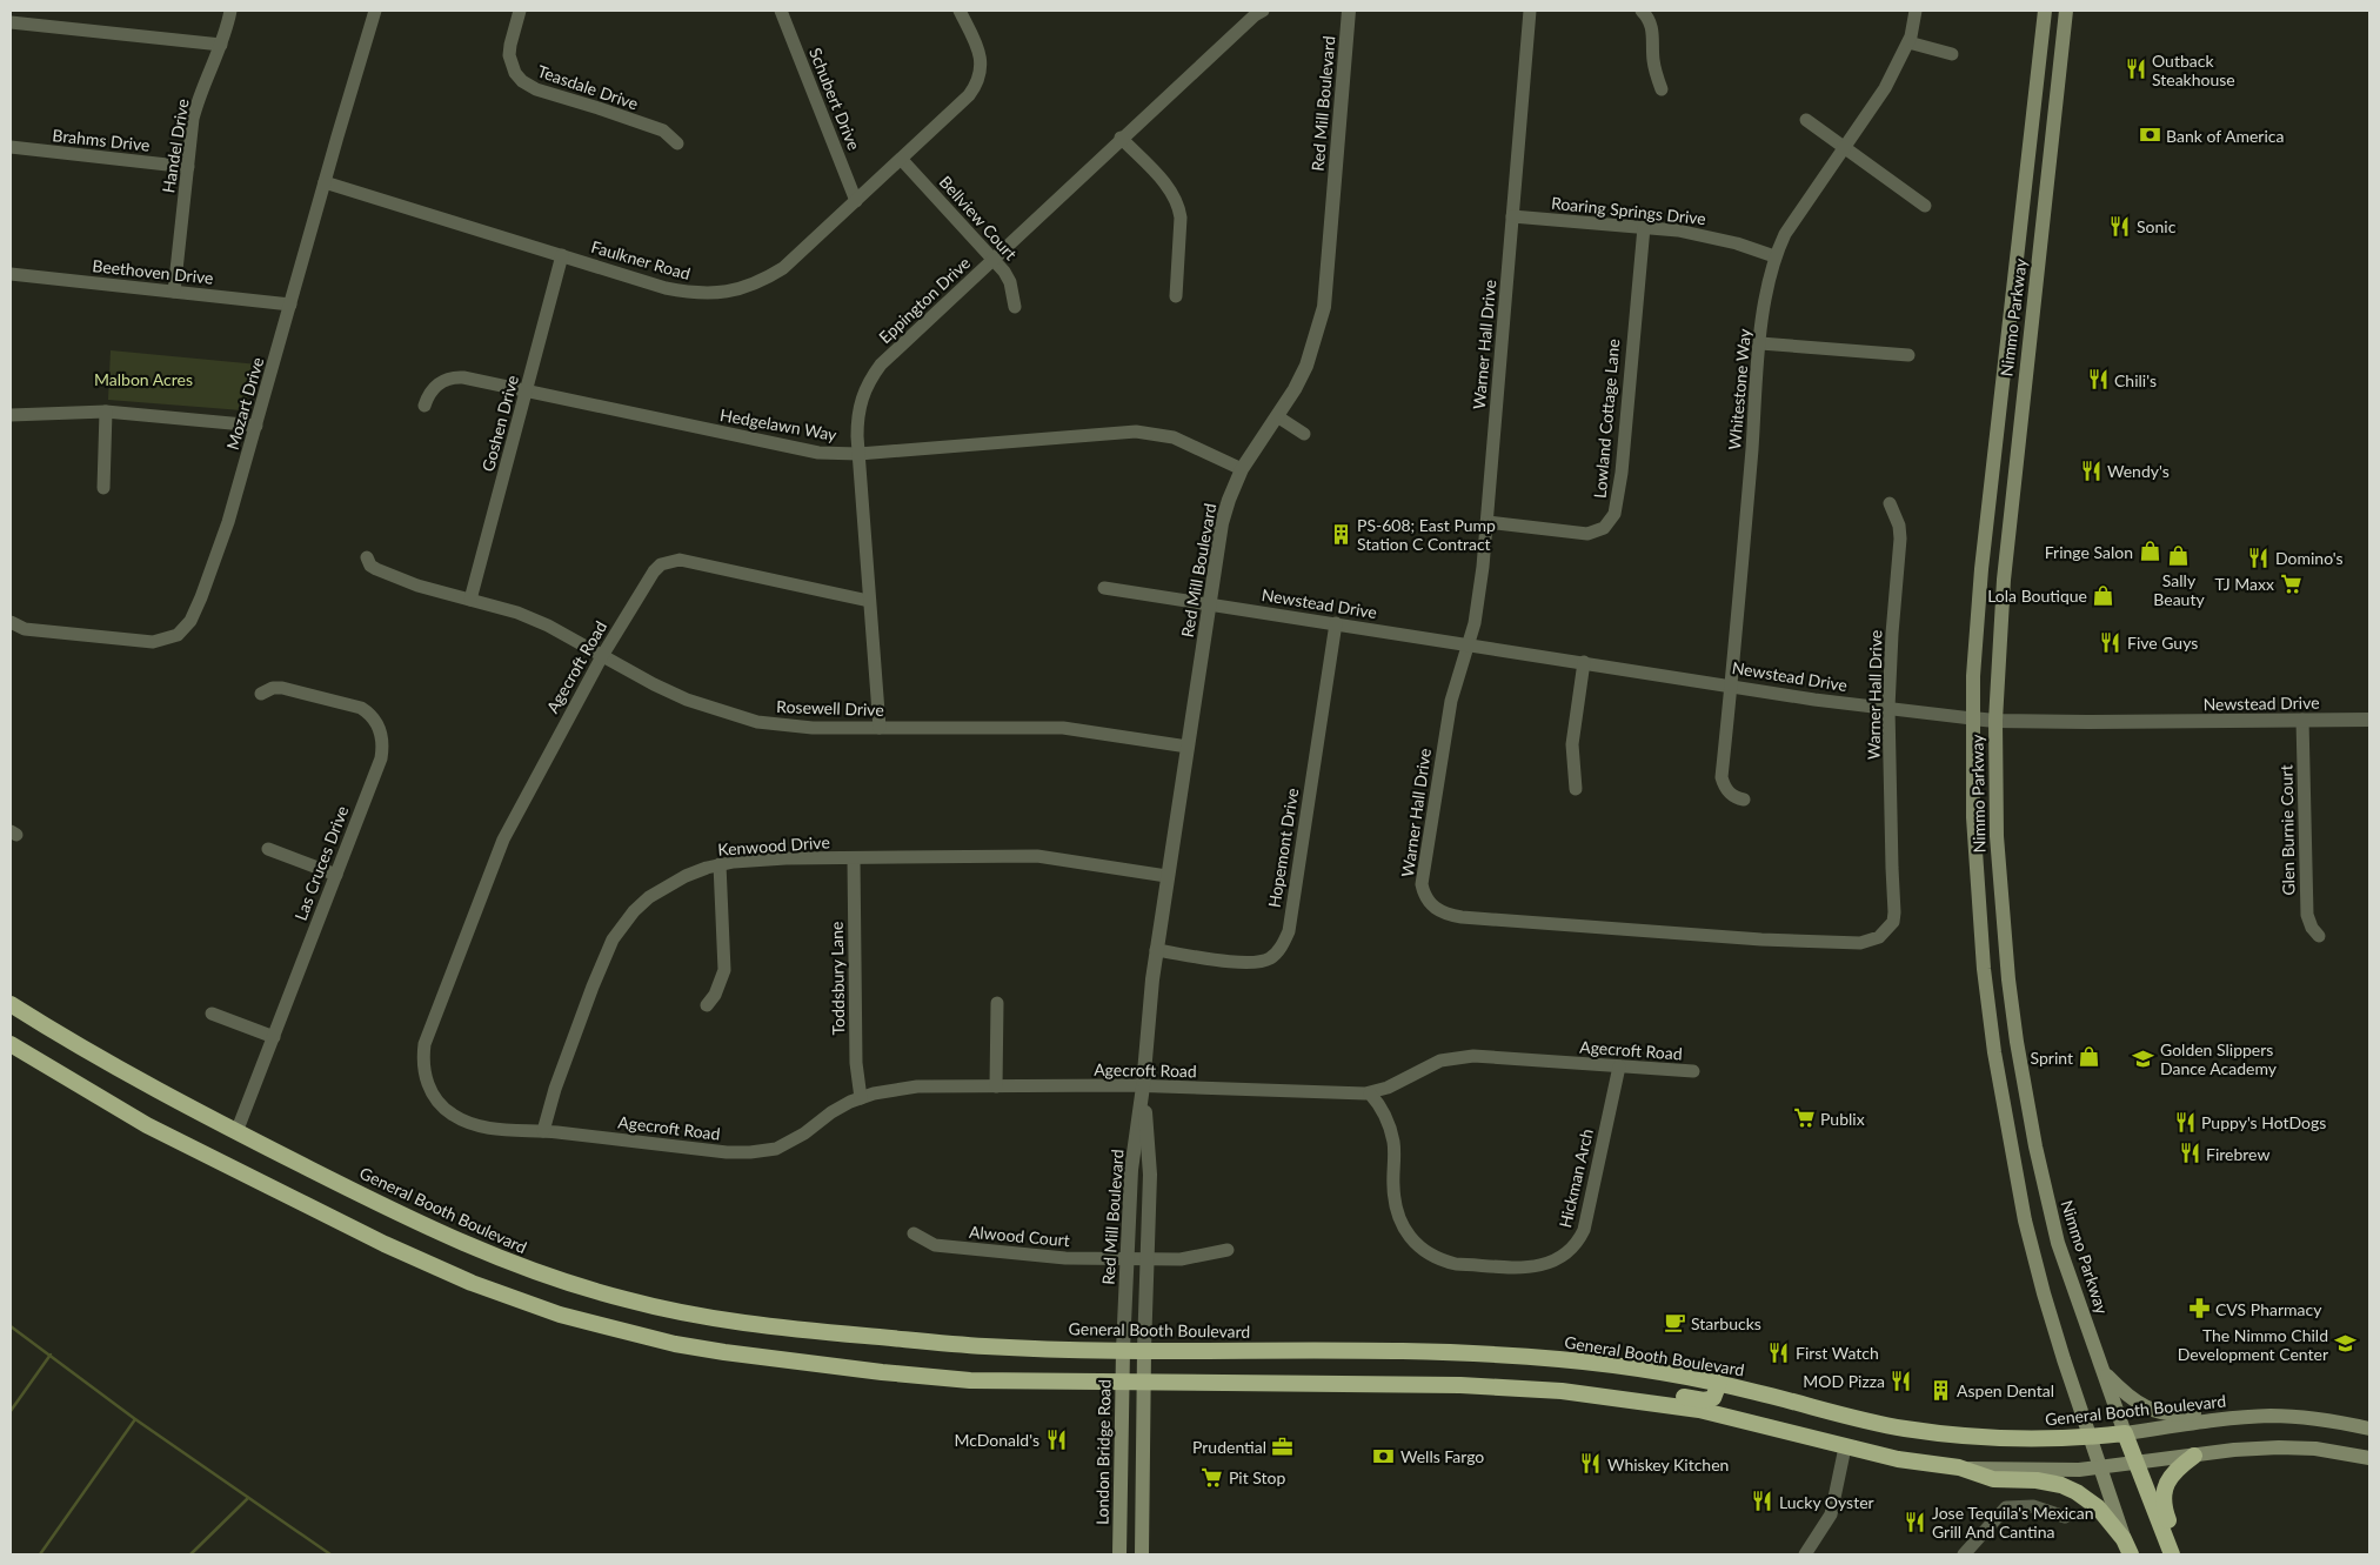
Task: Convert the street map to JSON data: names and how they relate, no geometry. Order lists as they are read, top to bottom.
{
  "streets": {
    "highway": ["Nimmo Parkway", "General Booth Boulevard"],
    "main road": ["London Bridge Road"],
    "street": [
      "Teasdale Drive",
      "Schubert Drive",
      "Red Mill Boulevard",
      "Brahms Drive",
      "Handel Drive",
      "Roaring Springs Drive",
      "Bellview Court",
      "Faulkner Road",
      "Beethoven Drive",
      "Eppington Drive",
      "Warner Hall Drive",
      "Whitestone Way",
      "Mozart Drive",
      "Lowland Cottage Lane",
      "Goshen Drive",
      "Hedgelawn Way",
      "Newstead Drive",
      "Agecroft Road",
      "Rosewell Drive",
      "Glen Burnie Court",
      "Kenwood Drive",
      "Hopemont Drive",
      "Las Cruces Drive",
      "Toddsbury Lane",
      "Hickman Arch",
      "Alwood Court"
    ]
  },
  "crossings": [
    ["Schubert Drive", "Faulkner Road"],
    ["Red Mill Boulevard", "Hedgelawn Way"],
    ["Red Mill Boulevard", "Newstead Drive"],
    ["Red Mill Boulevard", "Agecroft Road"],
    ["Red Mill Boulevard", "Rosewell Drive"],
    ["Red Mill Boulevard", "Kenwood Drive"],
    ["Red Mill Boulevard", "Hopemont Drive"],
    ["Red Mill Boulevard", "General Booth Boulevard"],
    ["Red Mill Boulevard", "Alwood Court"],
    ["Red Mill Boulevard", "London Bridge Road"],
    ["Brahms Drive", "Handel Drive"],
    ["Handel Drive", "Beethoven Drive"],
    ["Roaring Springs Drive", "Warner Hall Drive"],
    ["Roaring Springs Drive", "Whitestone Way"],
    ["Roaring Springs Drive", "Lowland Cottage Lane"],
    ["Bellview Court", "Faulkner Road"],
    ["Bellview Court", "Eppington Drive"],
    ["Faulkner Road", "Mozart Drive"],
    ["Faulkner Road", "Goshen Drive"],
    ["Beethoven Drive", "Mozart Drive"],
    ["Eppington Drive", "Hedgelawn Way"],
    ["Eppington Drive", "Agecroft Road"],
    ["Eppington Drive", "Rosewell Drive"],
    ["Nimmo Parkway", "Newstead Drive"],
    ["Nimmo Parkway", "General Booth Boulevard"],
    ["Warner Hall Drive", "Lowland Cottage Lane"],
    ["Warner Hall Drive", "Newstead Drive"],
    ["Whitestone Way", "Newstead Drive"],
    ["Goshen Drive", "Hedgelawn Way"],
    ["Goshen Drive", "Rosewell Drive"],
    ["Newstead Drive", "Glen Burnie Court"],
    ["Newstead Drive", "Hopemont Drive"],
    ["Agecroft Road", "Rosewell Drive"],
    ["Agecroft Road", "Kenwood Drive"],
    ["Agecroft Road", "Toddsbury Lane"],
    ["Agecroft Road", "Hickman Arch"],
    ["Kenwood Drive", "Toddsbury Lane"],
    ["Las Cruces Drive", "General Booth Boulevard"],
    ["General Booth Boulevard", "London Bridge Road"]
  ],
  "parks": ["Malbon Acres"],
  "places": {
    "restaurant": [
      "Outback Steakhouse",
      "Sonic",
      "Chili's",
      "Wendy's",
      "Domino's",
      "Five Guys",
      "Puppy's HotDogs",
      "Firebrew",
      "First Watch",
      "MOD Pizza",
      "McDonald's",
      "Whiskey Kitchen",
      "Lucky Oyster",
      "Jose Tequila's Mexican Grill And Cantina"
    ],
    "bank": ["Bank of America", "Wells Fargo"],
    "building": ["PS-608; East Pump Station C Contract", "Aspen Dental"],
    "shop": [
      "Fringe Salon",
      "Sally Beauty",
      "Lola Boutique",
      "Sprint"
    ],
    "supermarket": ["TJ Maxx", "Publix", "Pit Stop"],
    "school or university": ["Golden Slippers Dance Academy", "The Nimmo Child Development Center"],
    "pharmacy": ["CVS Pharmacy"],
    "cafe": ["Starbucks"],
    "office": ["Prudential"]
  }
}
